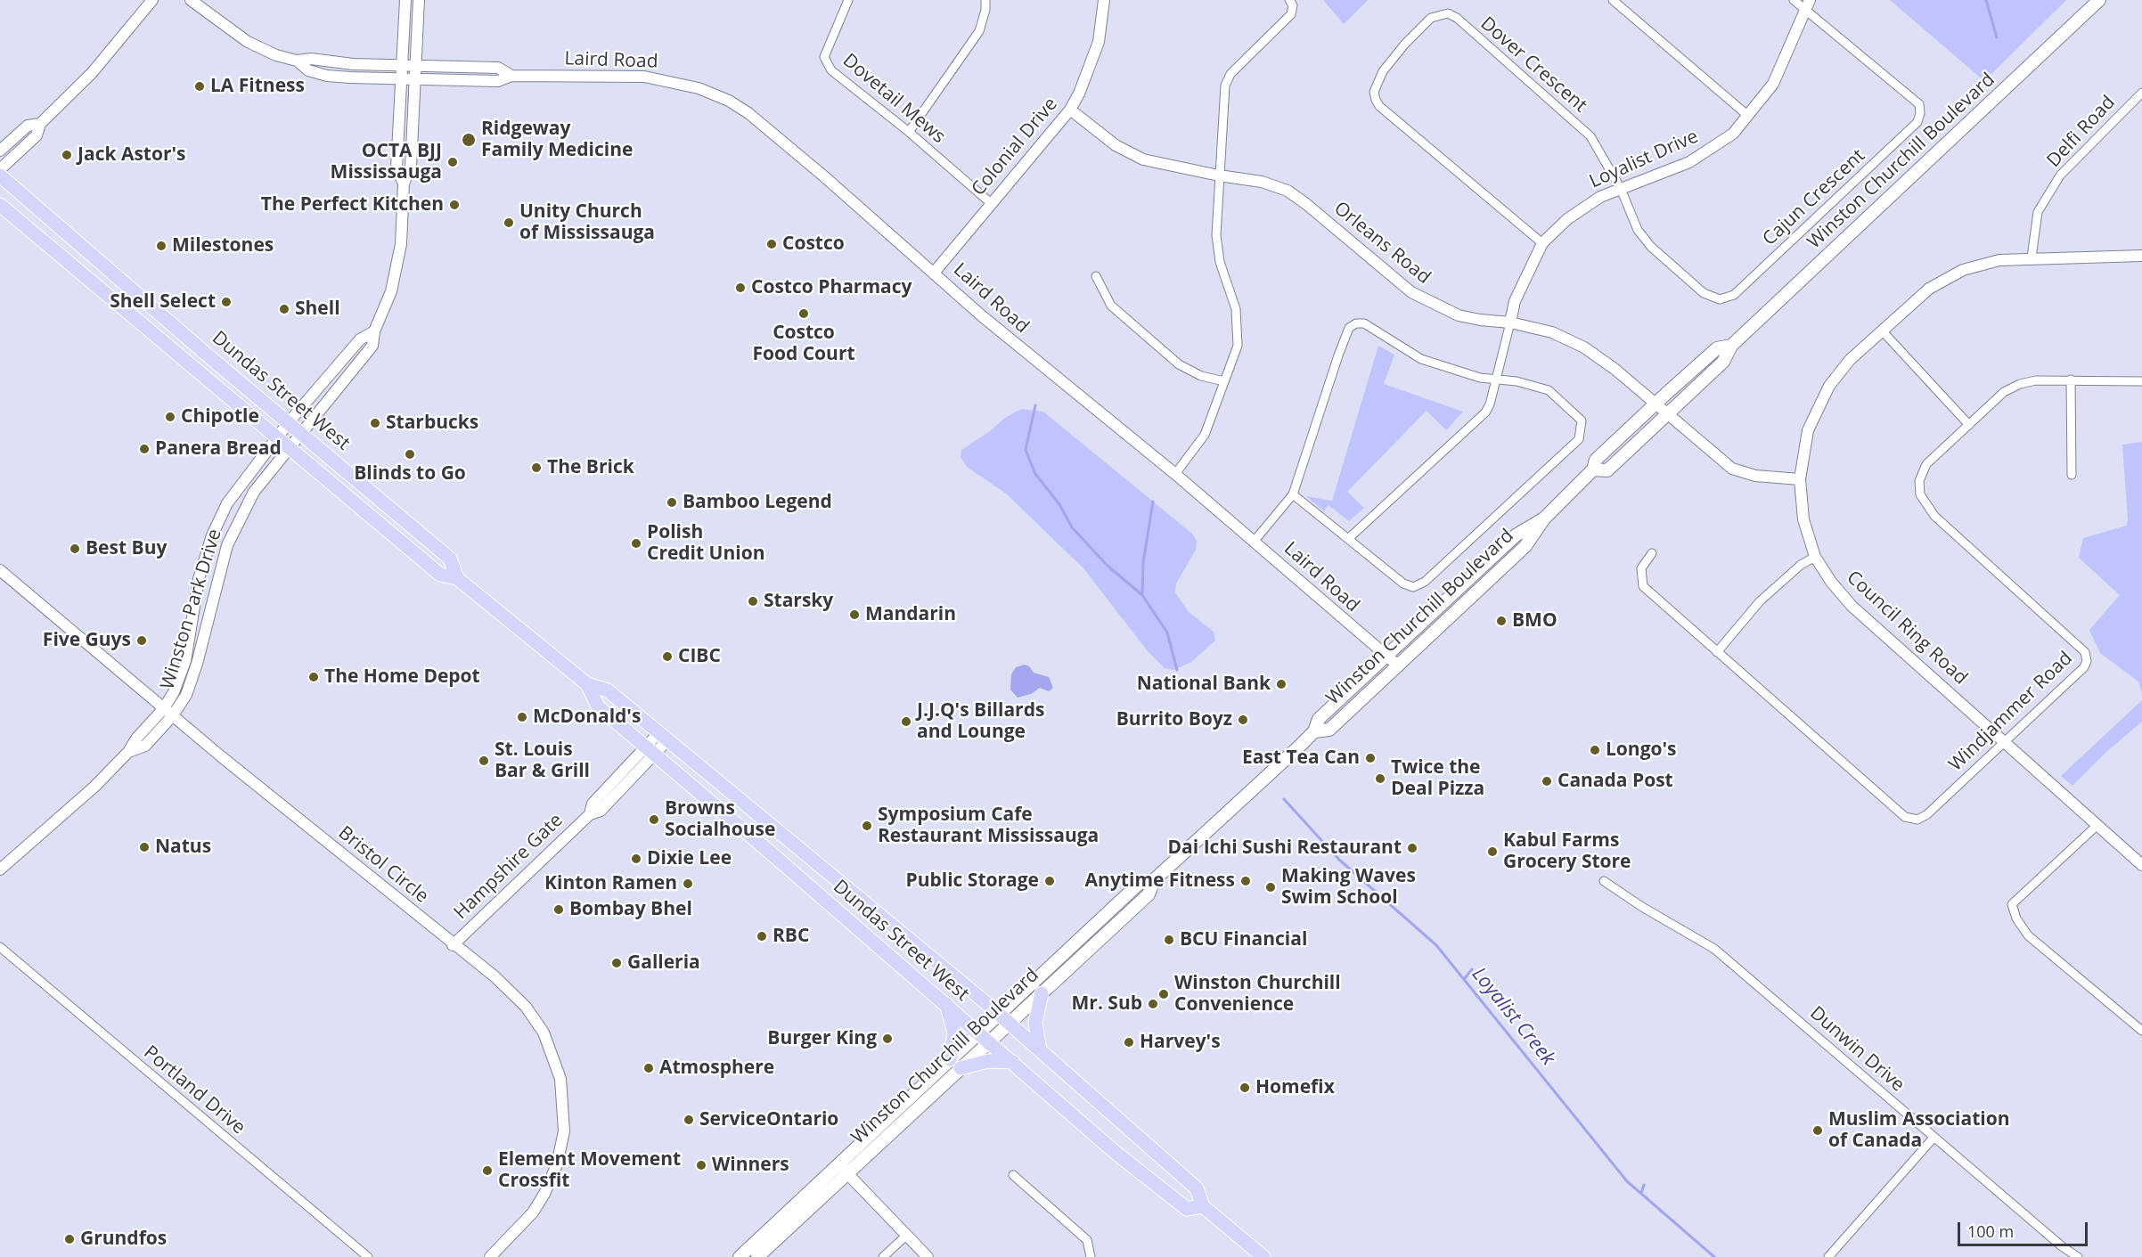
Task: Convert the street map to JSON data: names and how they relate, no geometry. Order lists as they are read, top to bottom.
{
  "streets": {
    "main road": ["Winston Churchill Boulevard", "Dundas Street West"],
    "street": [
      "Laird Road",
      "Dover Crescent",
      "Dovetail Mews",
      "Delfi Road",
      "Colonial Drive",
      "Loyalist Drive",
      "Cajun Crescent",
      "Orleans Road",
      "Winston Park Drive",
      "Council Ring Road",
      "Windjammer Road",
      "Bristol Circle",
      "Hampshire Gate",
      "Dunwin Drive",
      "Portland Drive"
    ]
  },
  "crossings": [
    ["Laird Road", "Colonial Drive"],
    ["Laird Road", "Winston Churchill Boulevard"],
    ["Dover Crescent", "Loyalist Drive"],
    ["Dover Crescent", "Cajun Crescent"],
    ["Dovetail Mews", "Colonial Drive"],
    ["Delfi Road", "Council Ring Road"],
    ["Colonial Drive", "Orleans Road"],
    ["Loyalist Drive", "Cajun Crescent"],
    ["Loyalist Drive", "Orleans Road"],
    ["Winston Churchill Boulevard", "Orleans Road"],
    ["Winston Churchill Boulevard", "Dundas Street West"],
    ["Orleans Road", "Council Ring Road"],
    ["Dundas Street West", "Winston Park Drive"],
    ["Dundas Street West", "Hampshire Gate"],
    ["Winston Park Drive", "Bristol Circle"],
    ["Council Ring Road", "Windjammer Road"],
    ["Bristol Circle", "Hampshire Gate"]
  ],
  "water": ["Loyalist Creek"],
  "places": [
    "LA Fitness",
    "Ridgeway Family Medicine",
    "Jack Astor's",
    "OCTA BJJ Mississauga",
    "The Perfect Kitchen",
    "Unity Church of Mississauga",
    "Costco",
    "Milestones",
    "Costco Pharmacy",
    "Shell Select",
    "Shell",
    "Costco Food Court",
    "Chipotle",
    "Starbucks",
    "Panera Bread",
    "Blinds to Go",
    "The Brick",
    "Bamboo Legend",
    "Polish Credit Union",
    "Best Buy",
    "Starsky",
    "Mandarin",
    "BMO",
    "Five Guys",
    "CIBC",
    "The Home Depot",
    "National Bank",
    "McDonald's",
    "Burrito Boyz",
    "J.J.Q's Billards and Lounge",
    "Longo's",
    "East Tea Can",
    "St. Louis Bar & Grill",
    "Twice the Deal Pizza",
    "Canada Post",
    "Browns Socialhouse",
    "Symposium Cafe Restaurant Mississauga",
    "Natus",
    "Dai Ichi Sushi Restaurant",
    "Kabul Farms Grocery Store",
    "Dixie Lee",
    "Public Storage",
    "Anytime Fitness",
    "Kinton Ramen",
    "Making Waves Swim School",
    "Bombay Bhel",
    "RBC",
    "BCU Financial",
    "Galleria",
    "Winston Churchill Convenience",
    "Mr. Sub",
    "Burger King",
    "Harvey's",
    "Atmosphere",
    "Homefix",
    "ServiceOntario",
    "Muslim Association of Canada",
    "Winners",
    "Element Movement Crossfit",
    "Grundfos"
  ],
  "scale_bar": "100 m"
}
